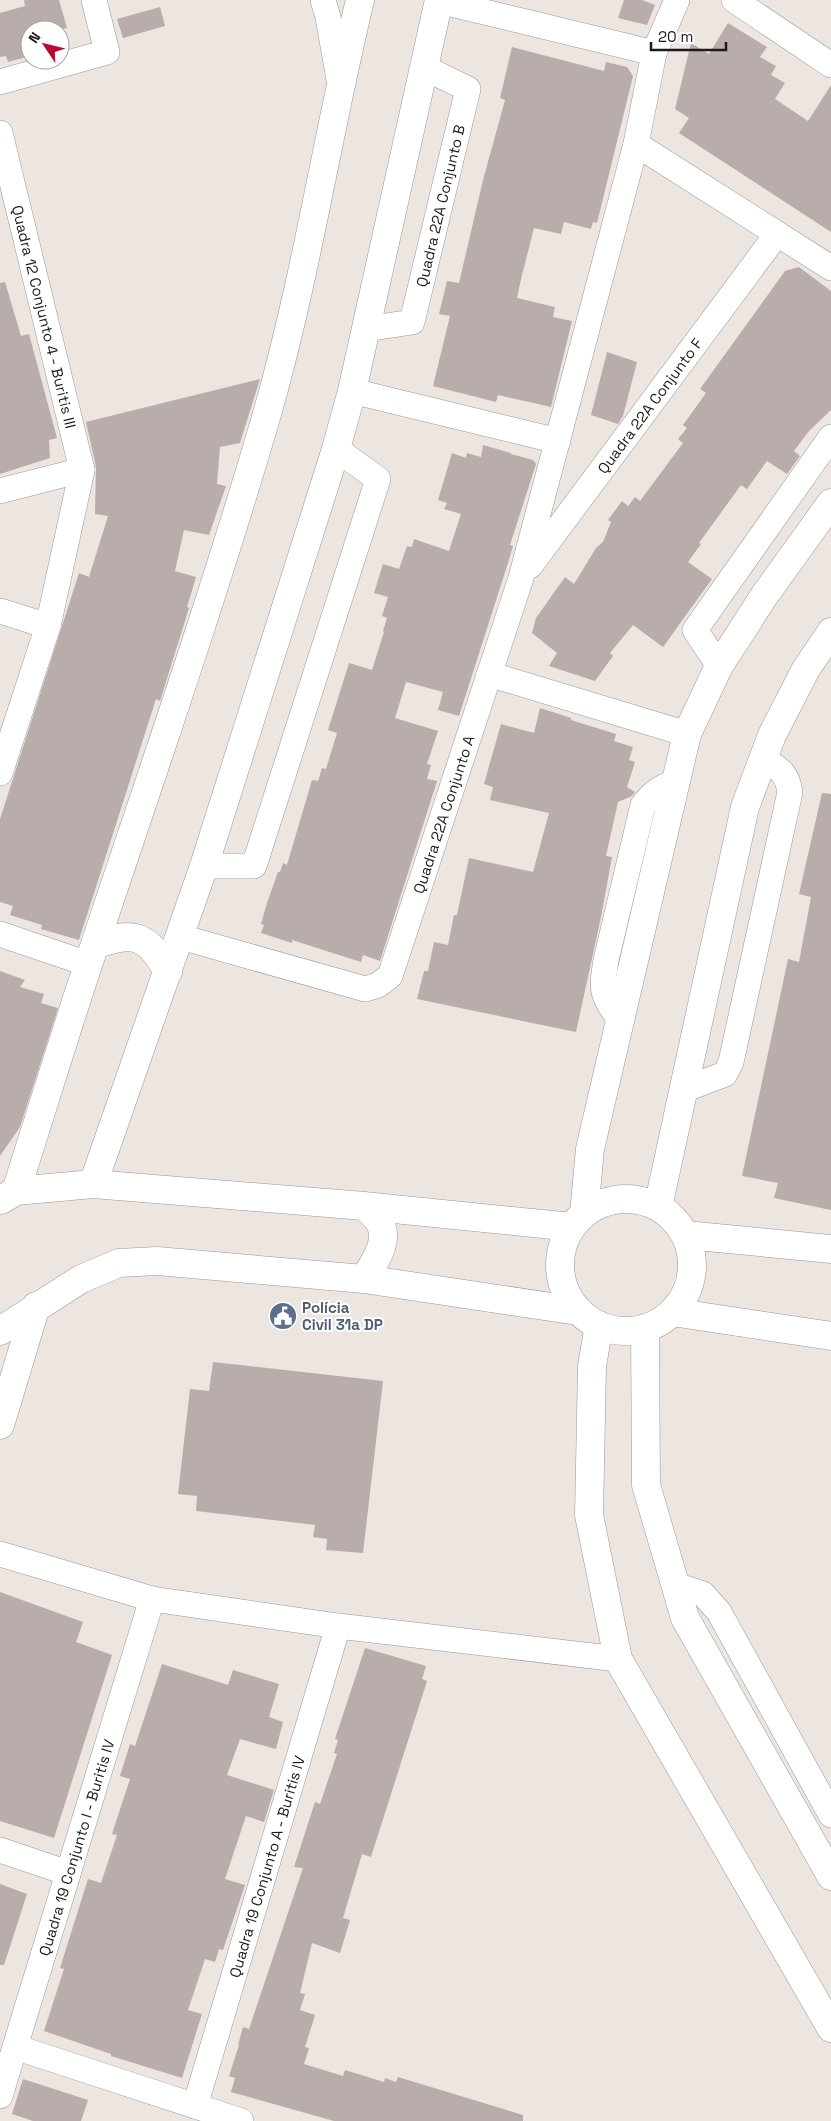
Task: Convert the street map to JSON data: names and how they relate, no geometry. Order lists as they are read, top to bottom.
{
  "streets": {
    "street": [
      "Quadra 22A Conjunto B",
      "Quadra 12 Conjunto 4 - Buritis III",
      "Quadra 22A Conjunto F",
      "Quadra 22A Conjunto A",
      "Quadra 19 Conjunto I - Buritis IV",
      "Quadra 19 Conjunto A - Buritis IV"
    ]
  },
  "crossings": [
    ["Quadra 22A Conjunto F", "Quadra 22A Conjunto A"]
  ],
  "places": {
    "public building": ["Polícia Civil 31a DP"]
  },
  "scale_bar": "20 m",
  "north": "top left"
}
